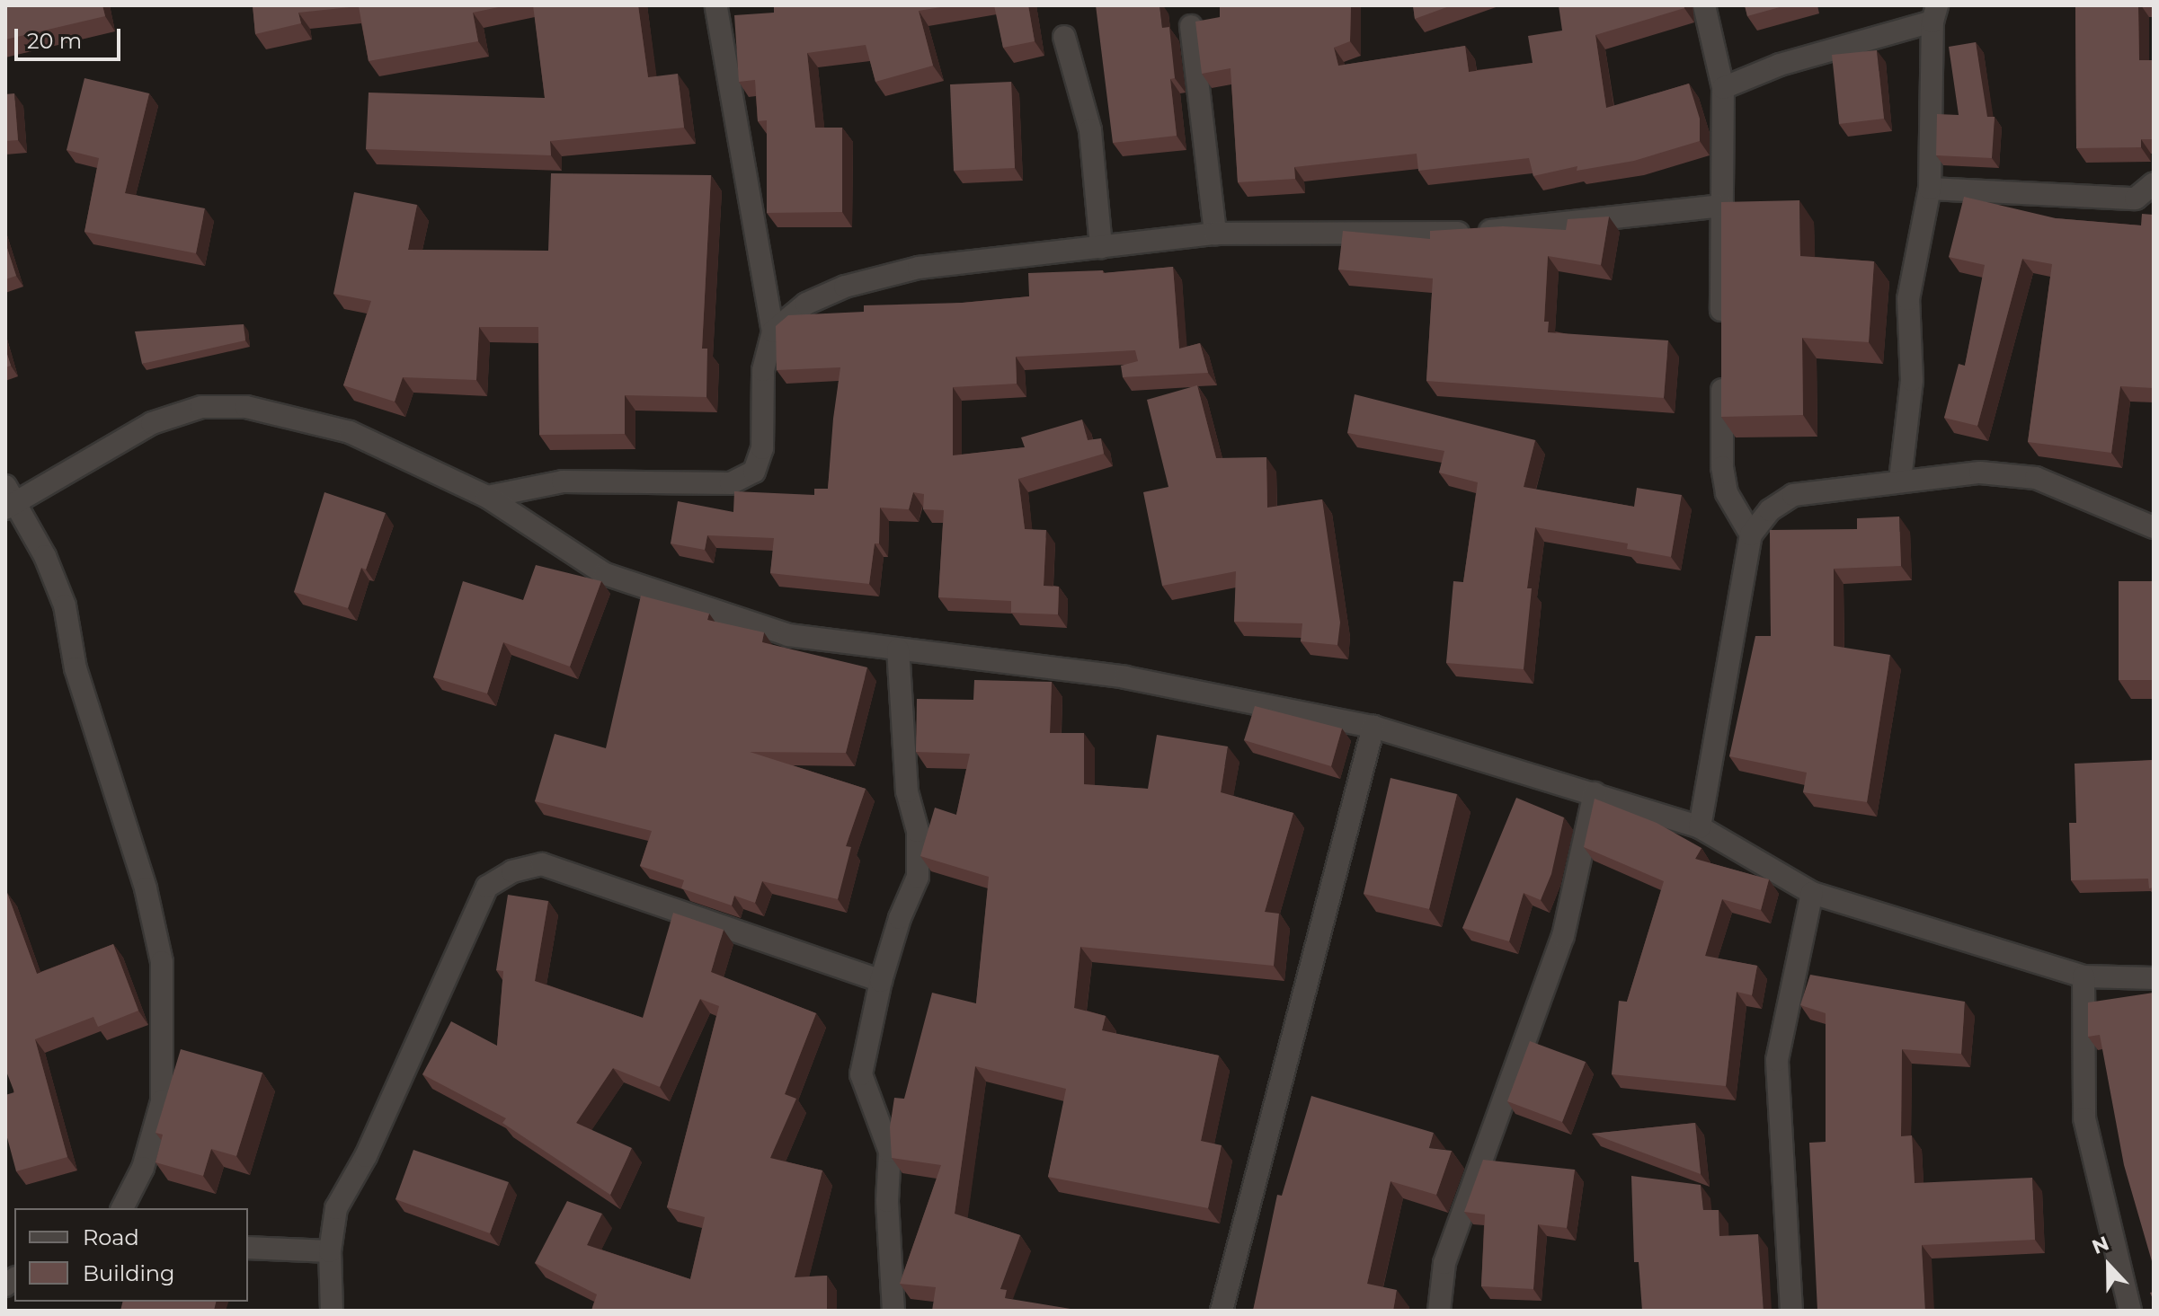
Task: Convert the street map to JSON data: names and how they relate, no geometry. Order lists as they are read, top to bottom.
{
  "legend": ["Road", "Building"],
  "scale_bar": "20 m",
  "north": "top"
}
